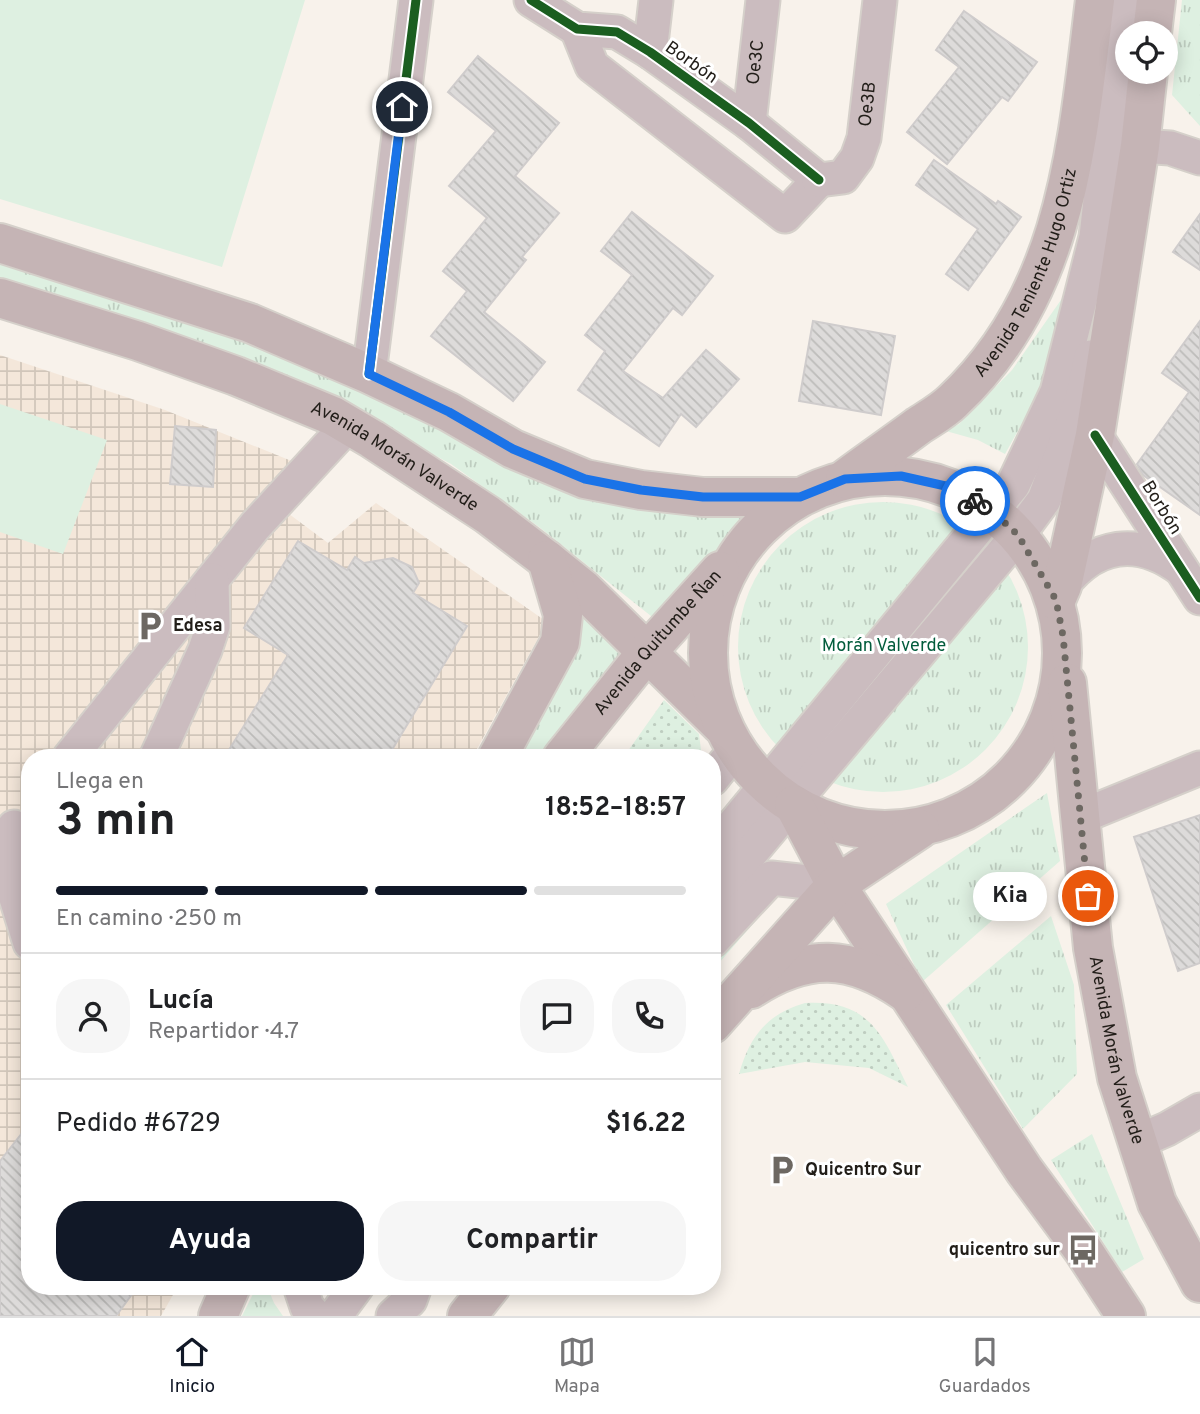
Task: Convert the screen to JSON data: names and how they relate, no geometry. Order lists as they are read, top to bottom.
{
  "streets": {
    "main road": ["Avenida Teniente Hugo Ortiz", "Avenida Morán Valverde", "Avenida Quitumbe Ñan"],
    "street": ["Oe3C", "Borbón", "Oe3B"]
  },
  "crossings": [
    ["Oe3C", "Borbón"],
    ["Borbón", "Oe3B"],
    ["Borbón", "Avenida Morán Valverde"],
    ["Avenida Morán Valverde", "Avenida Quitumbe Ñan"]
  ],
  "parks": ["Morán Valverde"],
  "places": {
    "parking": ["Edesa", "Quicentro Sur"],
    "other": ["Kia"],
    "bus stop": ["quicentro sur"]
  },
  "page": {
    "heading": ["3 min", "Llega en", "18:52–18:57"],
    "panel": [
      "Lucía",
      "Repartidor · 4.7",
      "Pedido #6729",
      "$16.22"
    ],
    "bar": "En camino · 250 m",
    "bubble": "Kia",
    "buttons": ["Ayuda", "Compartir"],
    "tabs": ["Inicio", "Mapa", "Guardados"]
  }
}
